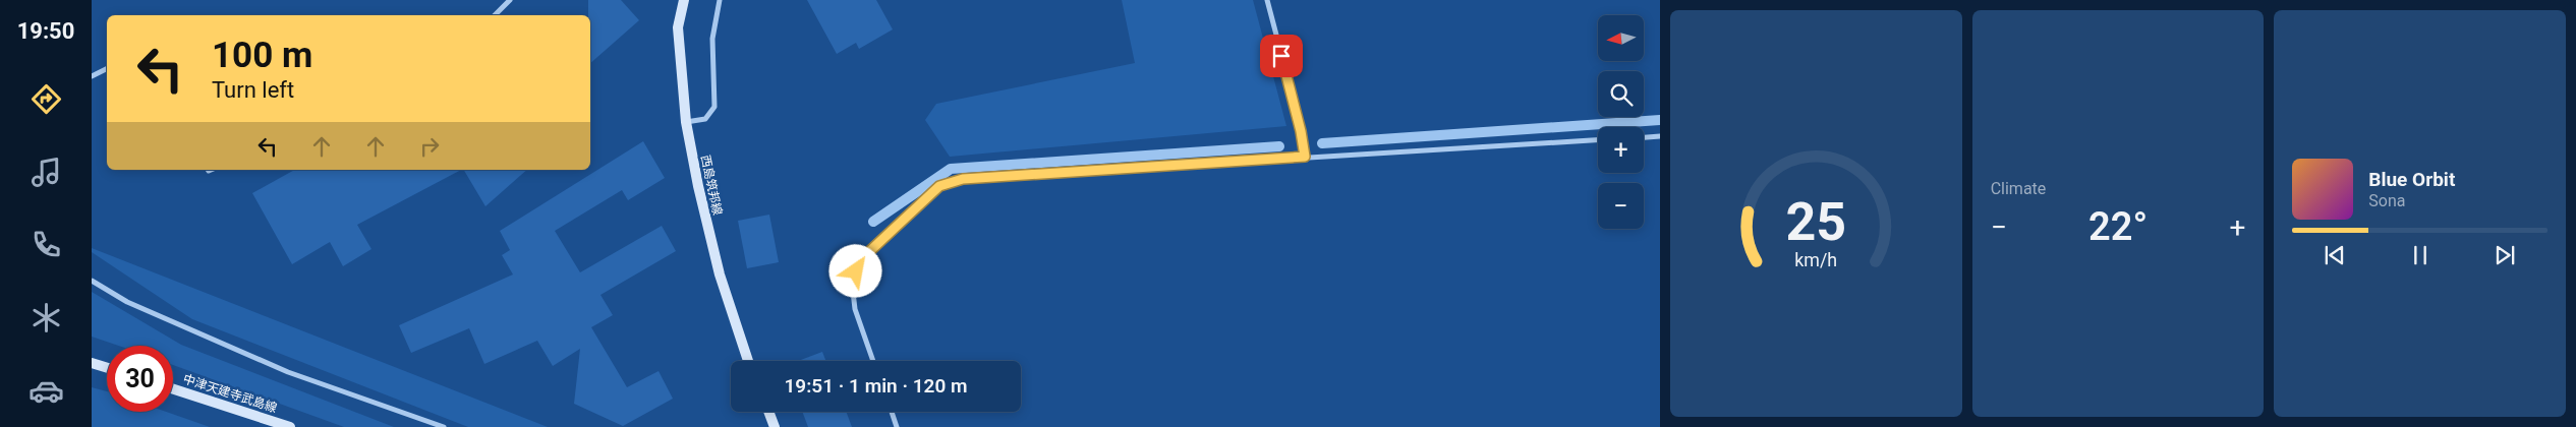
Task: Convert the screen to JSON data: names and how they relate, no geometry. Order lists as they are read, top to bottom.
{
  "streets": {
    "main road": ["西島筑邦線", "中津天建寺武島線"]
  },
  "north": "left",
  "page": {
    "tabs": "19:50",
    "tile": "Climate",
    "map_buttons": ["+", "−"],
    "turn": ["100 m", "Turn left"],
    "song": ["Blue Orbit", "Sona"],
    "heat": ["−", "22°", "+"],
    "limit": "30",
    "trip": "19:51 · 1 min · 120 m",
    "gauge": ["25", "km/h"]
  }
}
